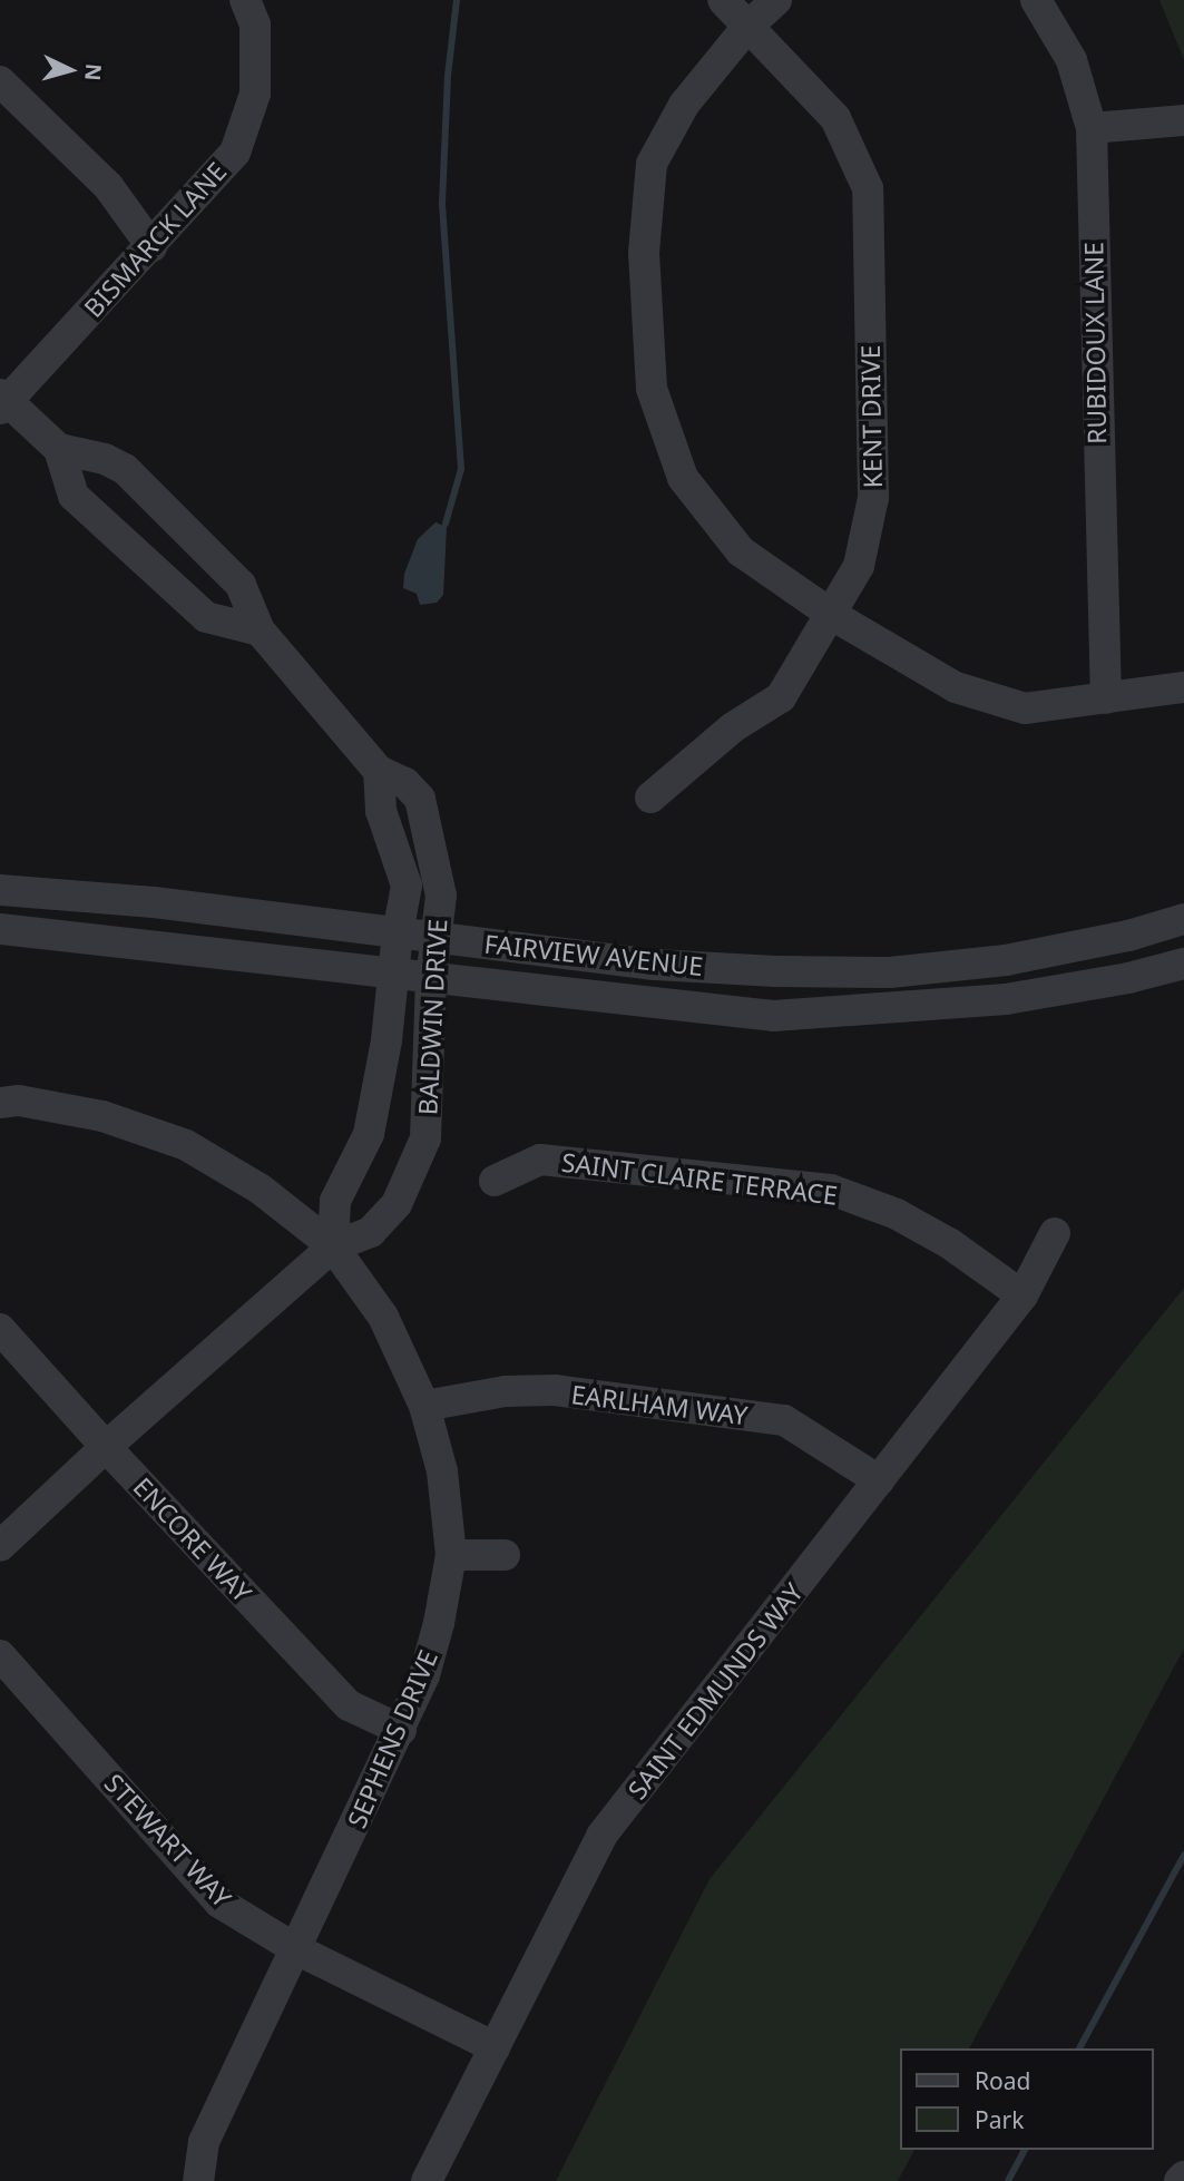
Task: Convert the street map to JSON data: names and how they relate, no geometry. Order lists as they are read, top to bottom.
{
  "streets": {
    "street": [
      "BISMARCK LANE",
      "RUBIDOUX LANE",
      "KENT DRIVE",
      "FAIRVIEW AVENUE",
      "BALDWIN DRIVE",
      "SAINT CLAIRE TERRACE",
      "EARLHAM WAY",
      "ENCORE WAY",
      "SAINT EDMUNDS WAY",
      "SEPHENS DRIVE",
      "STEWART WAY"
    ]
  },
  "crossings": [
    ["BISMARCK LANE", "BALDWIN DRIVE"],
    ["FAIRVIEW AVENUE", "BALDWIN DRIVE"],
    ["BALDWIN DRIVE", "ENCORE WAY"],
    ["BALDWIN DRIVE", "SEPHENS DRIVE"],
    ["SAINT CLAIRE TERRACE", "SAINT EDMUNDS WAY"],
    ["EARLHAM WAY", "SAINT EDMUNDS WAY"],
    ["EARLHAM WAY", "SEPHENS DRIVE"],
    ["ENCORE WAY", "SEPHENS DRIVE"],
    ["SAINT EDMUNDS WAY", "STEWART WAY"],
    ["SEPHENS DRIVE", "STEWART WAY"]
  ],
  "legend": ["Road", "Park"],
  "north": "right"
}
